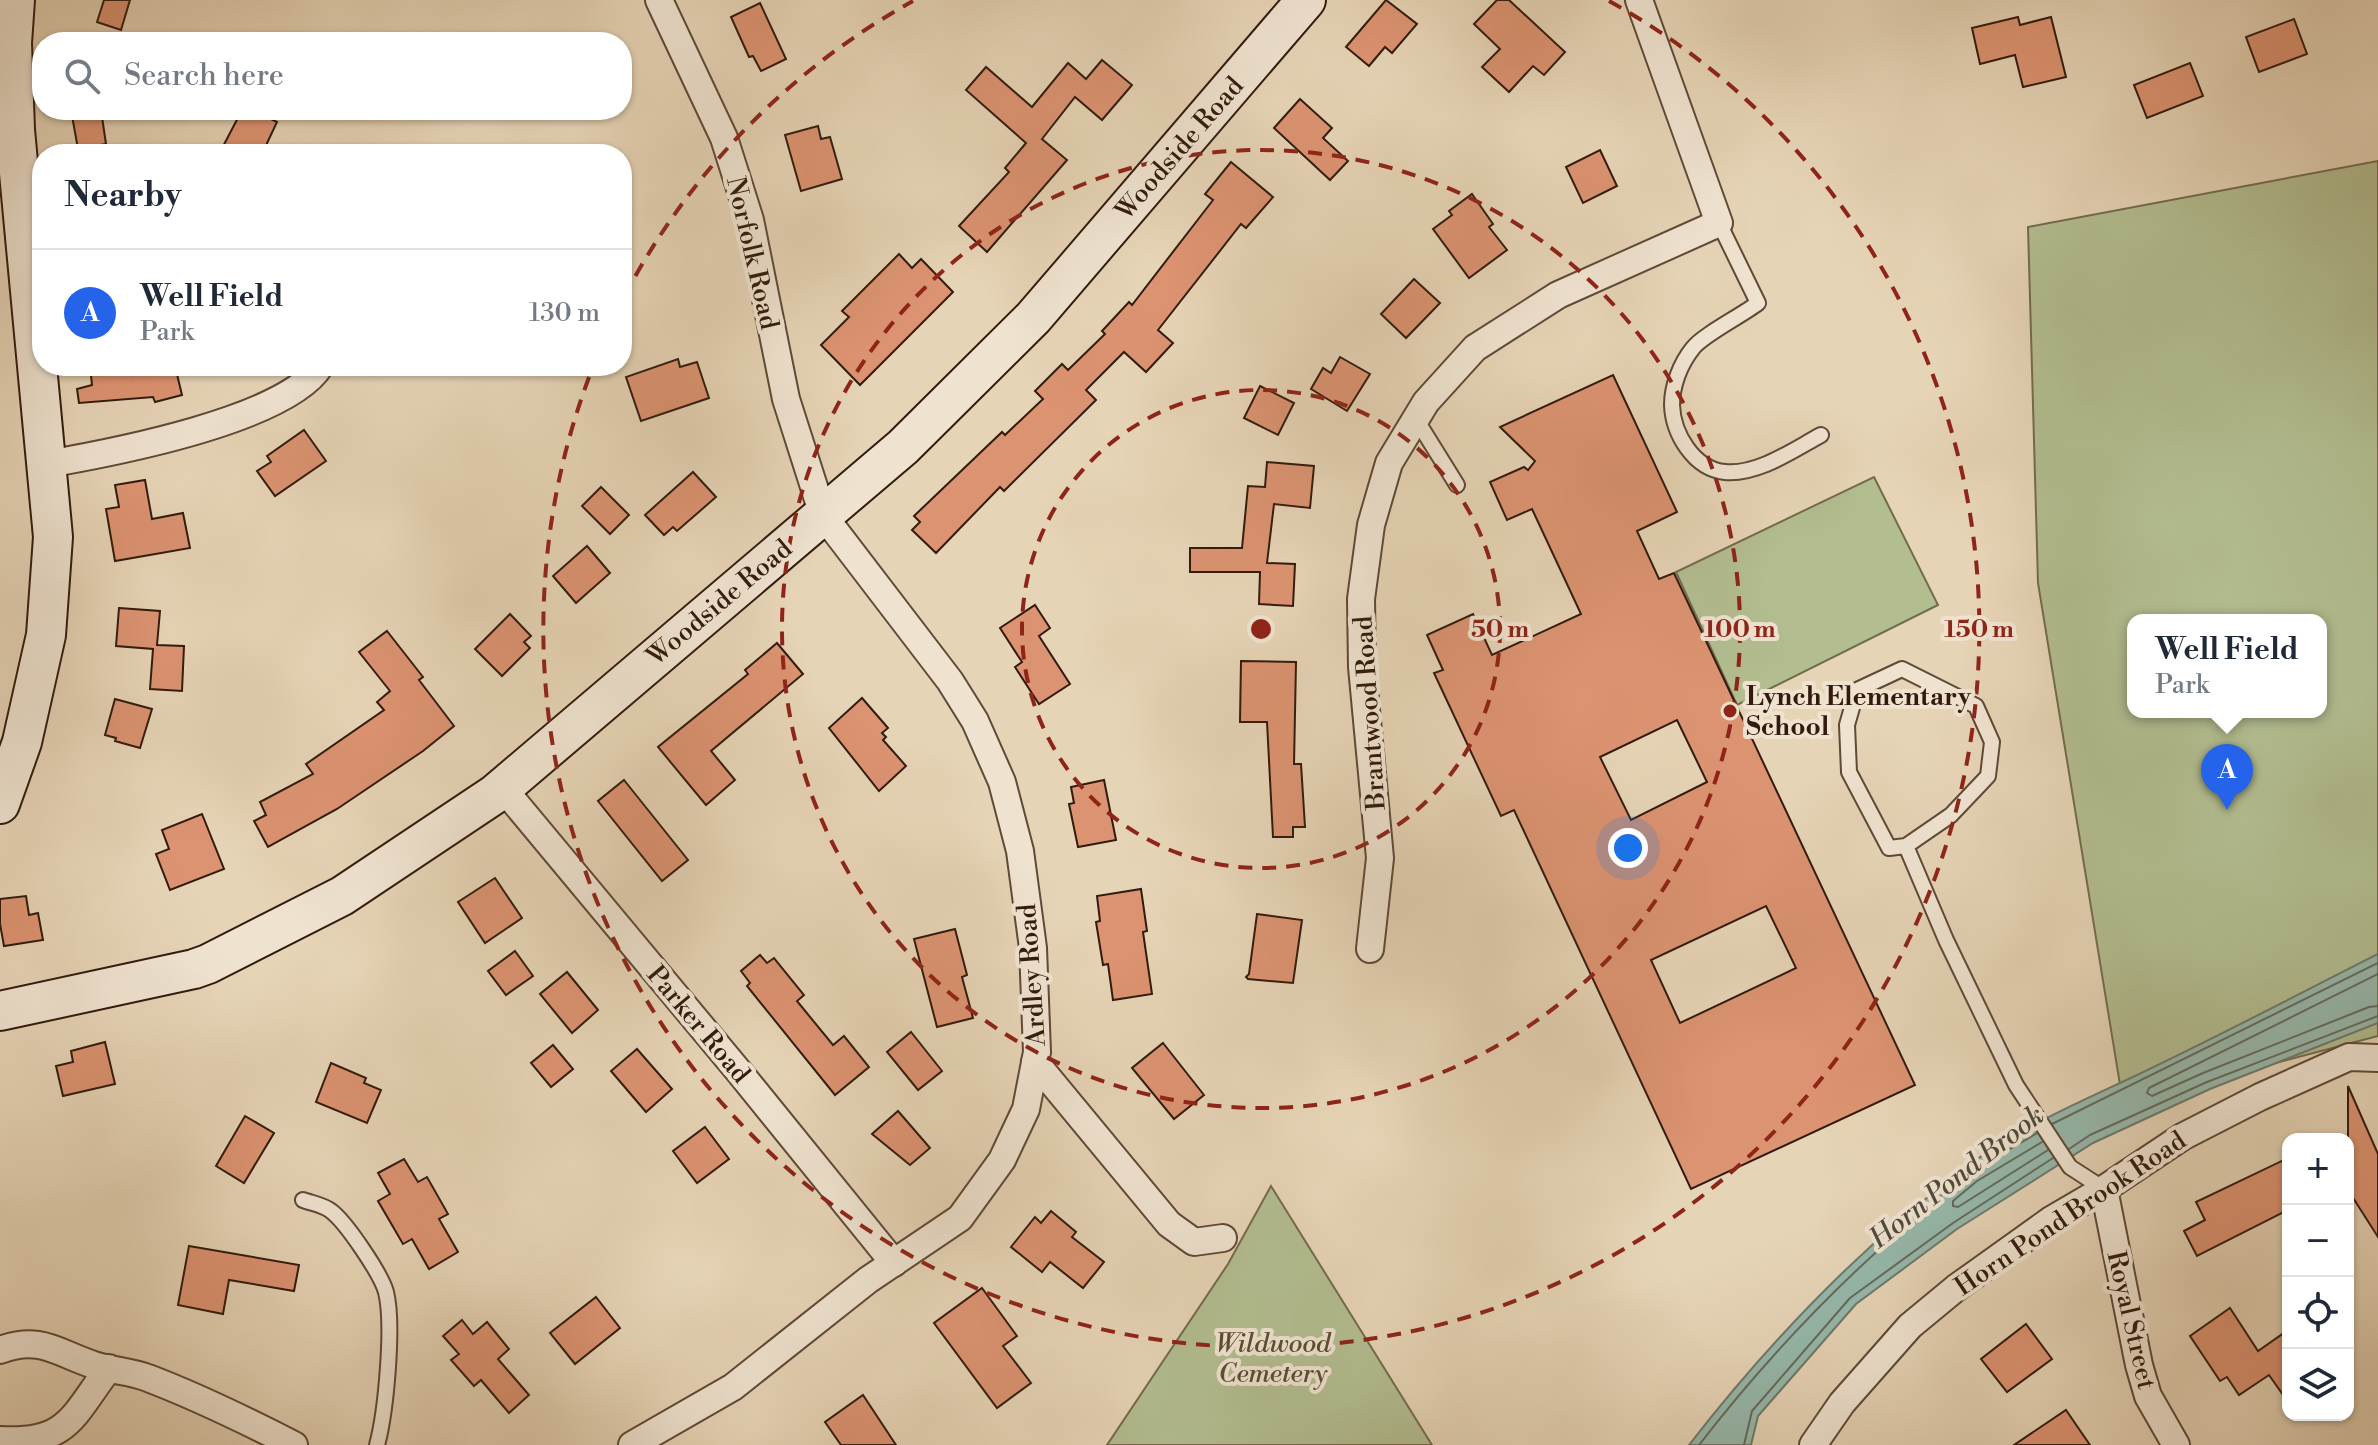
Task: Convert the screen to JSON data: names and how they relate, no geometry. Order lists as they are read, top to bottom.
{
  "streets": {
    "street": [
      "Woodside Road",
      "Norfolk Road",
      "Brantwood Road",
      "Ardley Road",
      "Parker Road",
      "Horn Pond Brook Road",
      "Royal Street"
    ]
  },
  "crossings": [
    ["Woodside Road", "Norfolk Road"],
    ["Woodside Road", "Ardley Road"],
    ["Woodside Road", "Parker Road"],
    ["Norfolk Road", "Ardley Road"],
    ["Ardley Road", "Parker Road"],
    ["Horn Pond Brook Road", "Royal Street"]
  ],
  "water": ["Horn Pond Brook"],
  "parks": ["Wildwood Cemetery"],
  "places": ["Lynch Elementary School"],
  "page": {
    "search": "Search here",
    "heading": "Nearby",
    "list": [
      {
        "mark": "A",
        "name": "Well Field",
        "note": "Park",
        "value": "130 m"
      }
    ],
    "popup": ["Well Field", "Park"],
    "pins": "A",
    "map_buttons": ["+", "−"]
  },
  "rings": ["50 m", "100 m", "150 m"]
}
